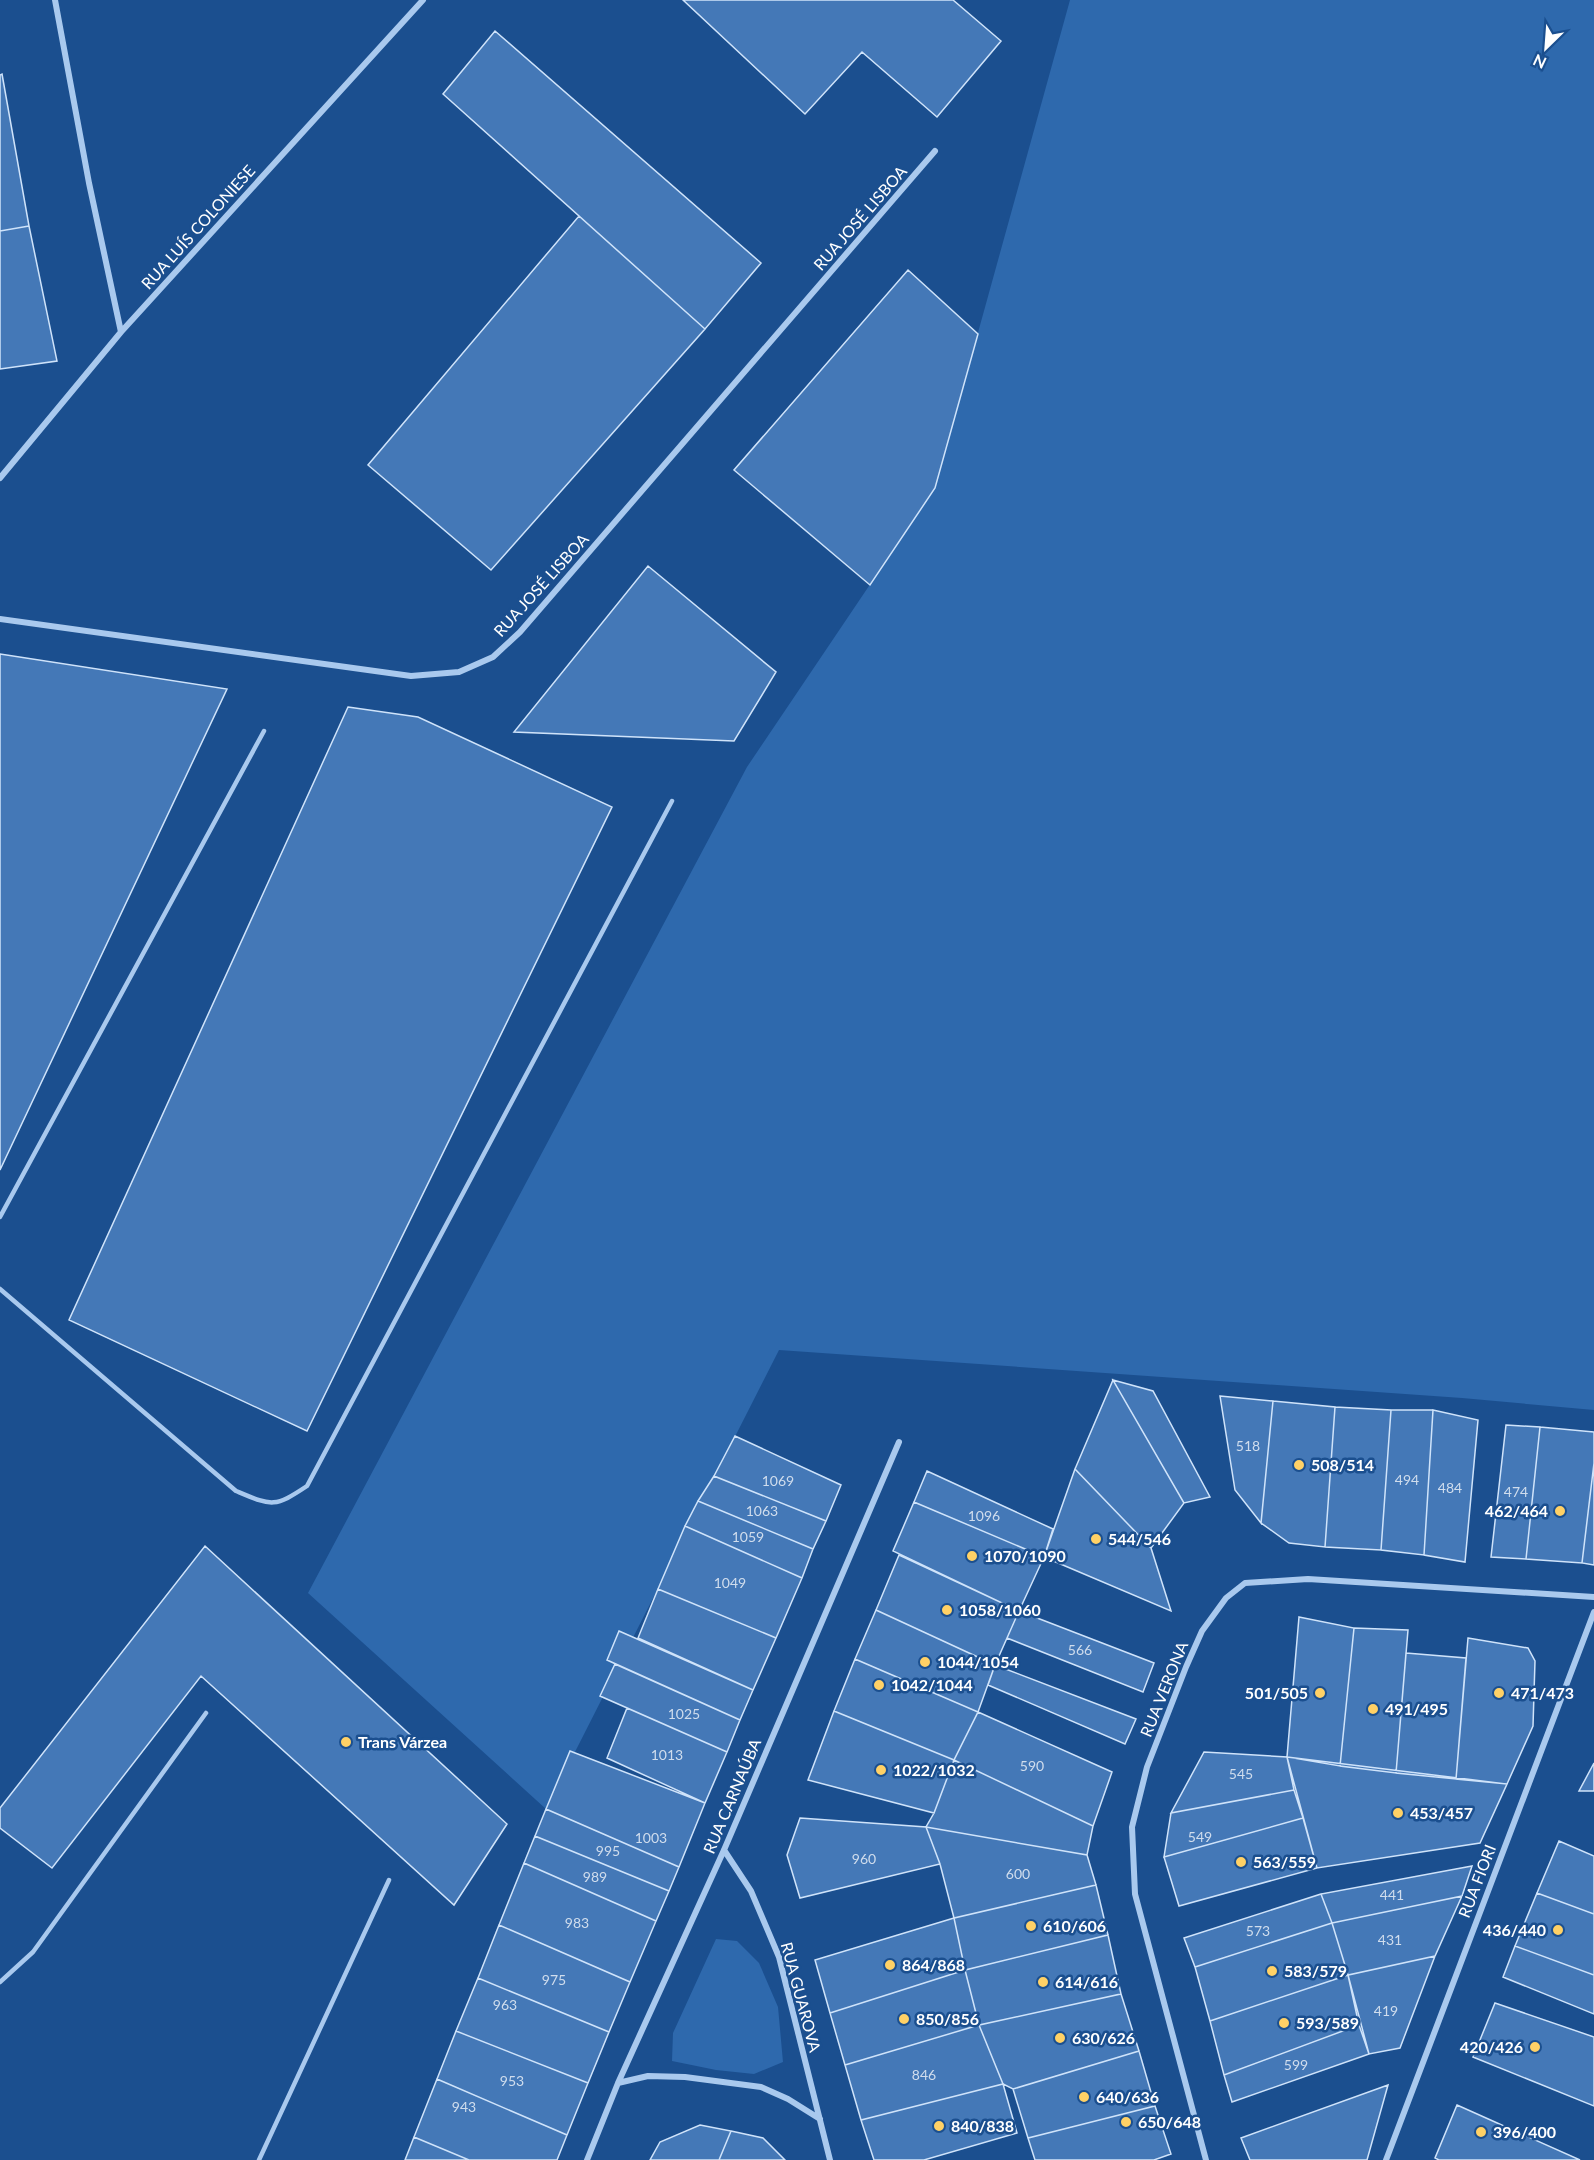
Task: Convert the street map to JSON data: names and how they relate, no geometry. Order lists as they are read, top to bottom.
{
  "streets": {
    "street": [
      "RUA JOSÉ LISBOA",
      "RUA LUÍS COLONIESE",
      "RUA VERONA",
      "RUA CARNAÚBA",
      "RUA FIORI",
      "RUA GUAROVA"
    ]
  },
  "crossings": [
    ["RUA CARNAÚBA", "RUA GUAROVA"]
  ],
  "places": [
    "508/514",
    "462/464",
    "544/546",
    "1070/1090",
    "1058/1060",
    "1044/1054",
    "1042/1044",
    "501/505",
    "471/473",
    "491/495",
    "Trans Várzea",
    "1022/1032",
    "453/457",
    "563/559",
    "610/606",
    "436/440",
    "864/868",
    "583/579",
    "614/616",
    "850/856",
    "593/589",
    "630/626",
    "420/426",
    "640/636",
    "650/648",
    "840/838",
    "396/400"
  ],
  "house_numbers": [
    "518",
    "494",
    "1069",
    "484",
    "474",
    "1063",
    "1096",
    "1059",
    "1049",
    "566",
    "1025",
    "1013",
    "590",
    "545",
    "549",
    "1003",
    "995",
    "960",
    "600",
    "989",
    "441",
    "983",
    "573",
    "431",
    "975",
    "963",
    "419",
    "599",
    "846",
    "953",
    "943"
  ],
  "north": "bottom left"
}
